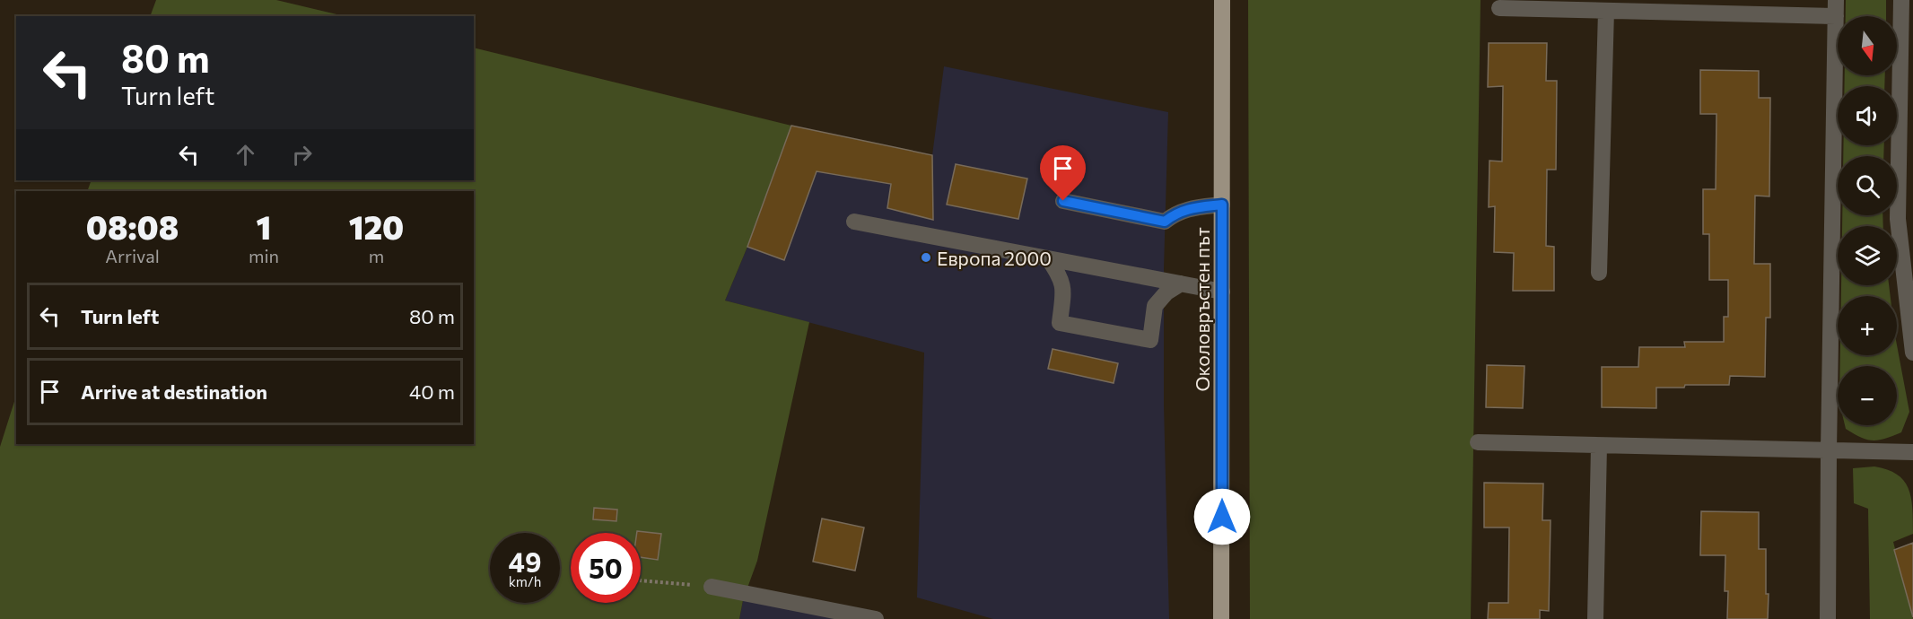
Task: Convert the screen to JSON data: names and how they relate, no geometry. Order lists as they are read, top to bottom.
{
  "streets": {
    "main road": ["Околовръстен път"]
  },
  "places": ["Европа 2000"],
  "north": "bottom",
  "page": {
    "map_buttons": ["+", "−"],
    "turn": ["80 m", "Turn left"],
    "eta": [
      "08:08",
      "Arrival",
      "1",
      "min",
      "120",
      "m"
    ],
    "list": [
      {
        "name": "Turn left",
        "value": "80 m"
      },
      {
        "name": "Arrive at destination",
        "value": "40 m"
      }
    ],
    "speed": "49 km/h",
    "limit": "50"
  }
}
